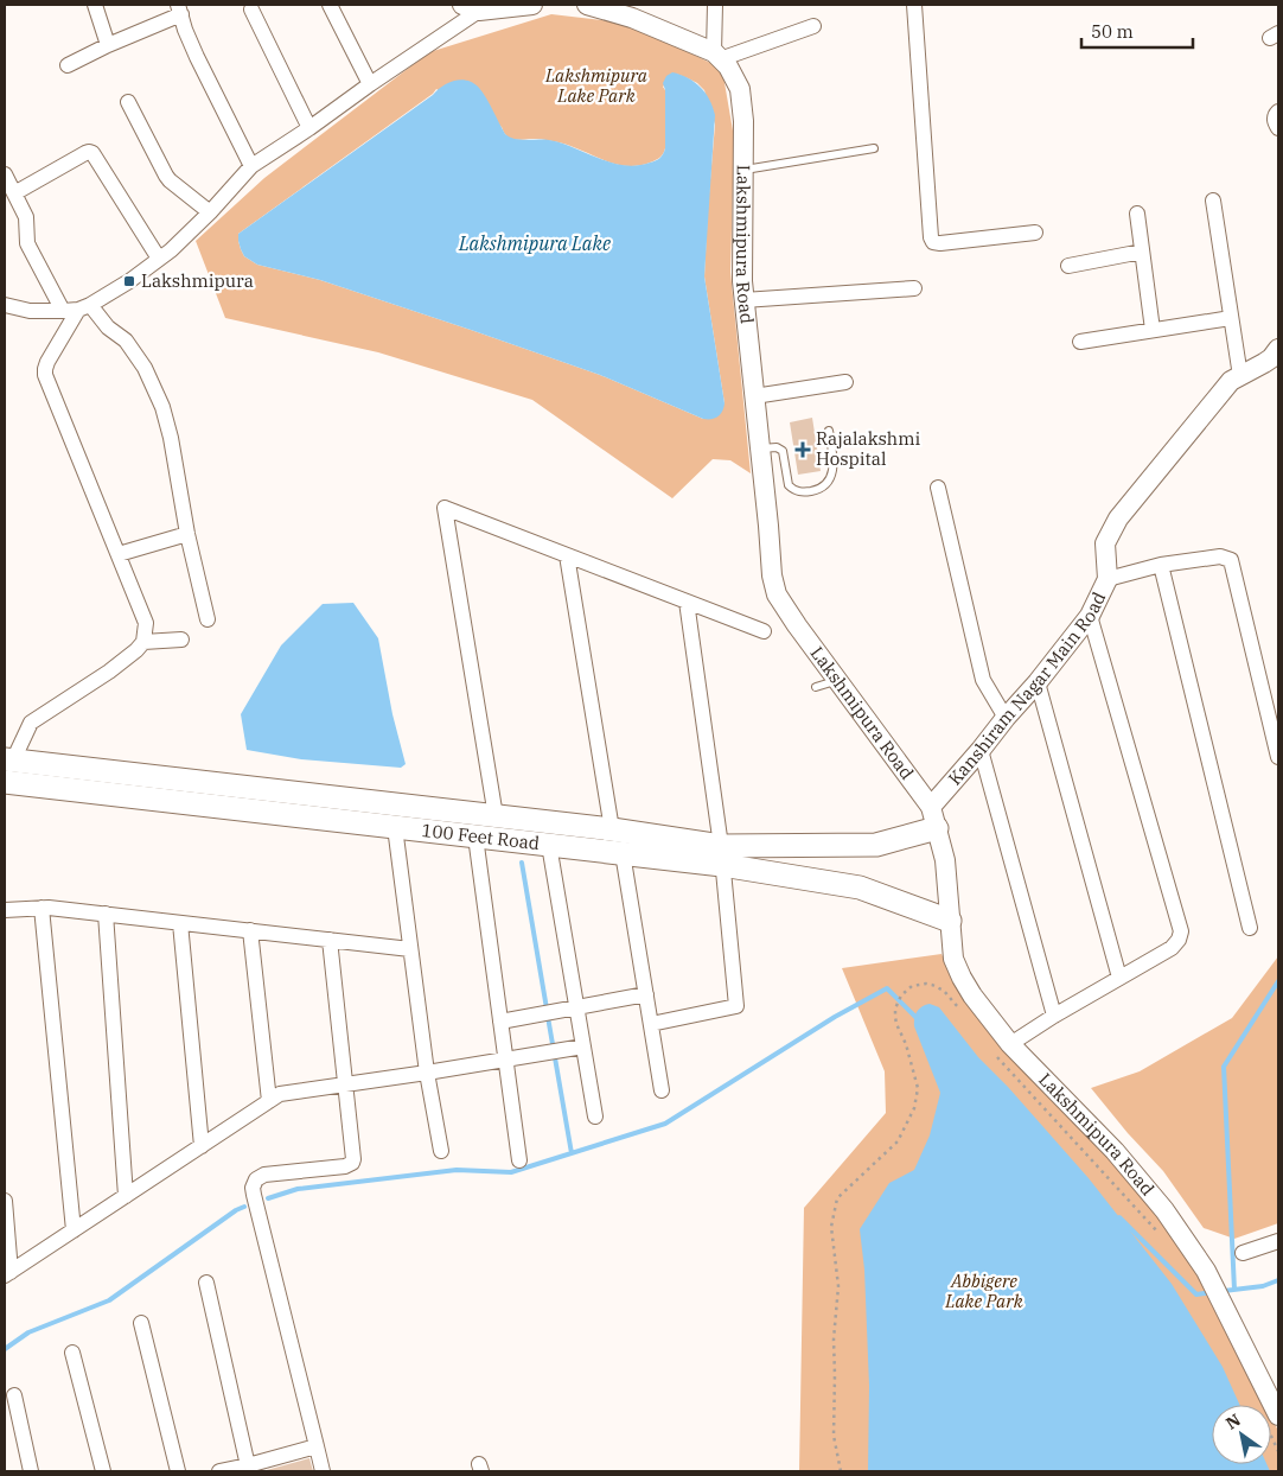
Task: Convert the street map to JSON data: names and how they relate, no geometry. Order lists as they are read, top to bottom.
{
  "streets": {
    "main road": ["100 Feet Road"],
    "street": ["Lakshmipura Road", "Kanshiram Nagar Main Road"]
  },
  "crossings": [
    ["Lakshmipura Road", "Kanshiram Nagar Main Road"],
    ["Lakshmipura Road", "100 Feet Road"],
    ["Kanshiram Nagar Main Road", "100 Feet Road"]
  ],
  "water": ["Lakshmipura Lake"],
  "parks": ["Lakshmipura Lake Park", "Abbigere Lake Park"],
  "places": {
    "transit": ["Lakshmipura"],
    "health": ["Rajalakshmi Hospital"]
  },
  "scale_bar": "50 m",
  "north": "top left"
}
